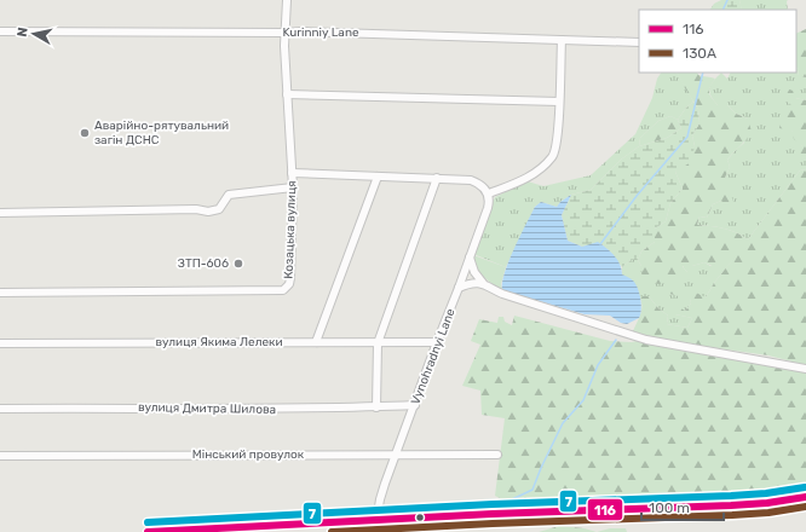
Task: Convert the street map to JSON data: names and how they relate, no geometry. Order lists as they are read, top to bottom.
{
  "streets": {
    "street": [
      "Kurinniy Lane",
      "Козацька вулиця",
      "вулиця Якима Лелеки",
      "Vynohradnyi Lane",
      "вулиця Дмитра Шилова",
      "Мінський провулок"
    ]
  },
  "crossings": [
    ["Kurinniy Lane", "Козацька вулиця"],
    ["вулиця Якима Лелеки", "Vynohradnyi Lane"],
    ["Vynohradnyi Lane", "вулиця Дмитра Шилова"],
    ["Vynohradnyi Lane", "Мінський провулок"]
  ],
  "places": ["Аварійно-рятувальний загін ДСНС", "ЗТП-606"],
  "lines": ["transit line 7", "transit line 116", "transit line 130А"],
  "legend": ["116", "130А"],
  "scale_bar": "100 m",
  "north": "left"
}
